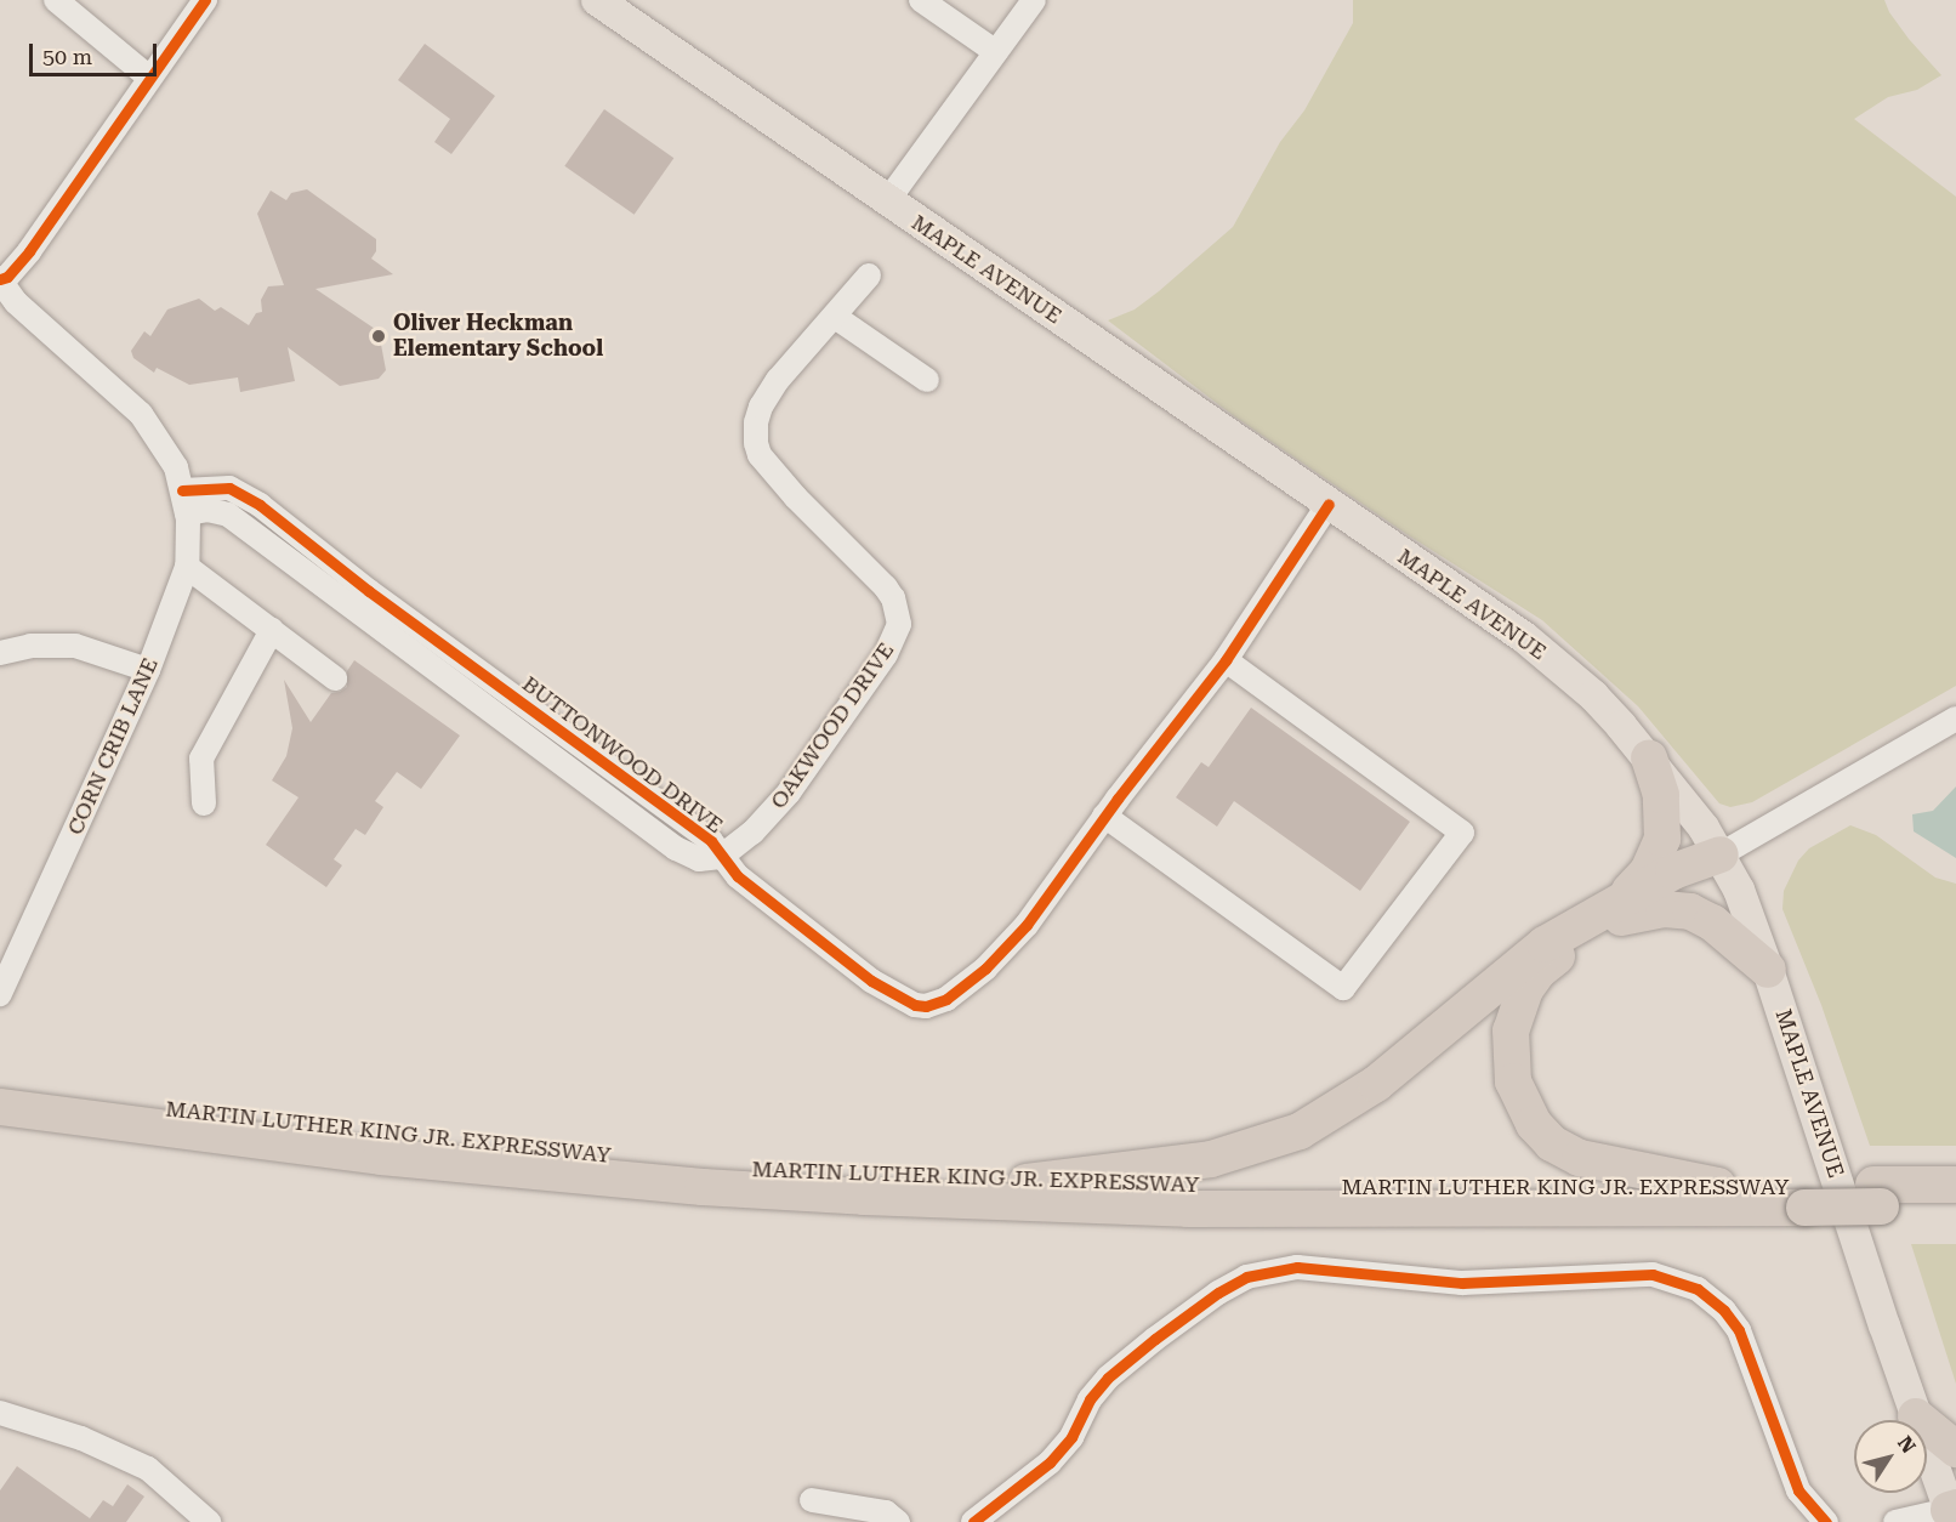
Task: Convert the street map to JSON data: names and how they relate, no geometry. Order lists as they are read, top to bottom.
{
  "streets": {
    "highway": ["MARTIN LUTHER KING JR. EXPRESSWAY"],
    "main road": ["MAPLE AVENUE"],
    "street": ["OAKWOOD DRIVE", "CORN CRIB LANE", "BUTTONWOOD DRIVE"]
  },
  "crossings": [
    ["MAPLE AVENUE", "BUTTONWOOD DRIVE"],
    ["OAKWOOD DRIVE", "BUTTONWOOD DRIVE"],
    ["CORN CRIB LANE", "BUTTONWOOD DRIVE"]
  ],
  "places": ["Oliver Heckman Elementary School"],
  "scale_bar": "50 m",
  "north": "top right"
}
